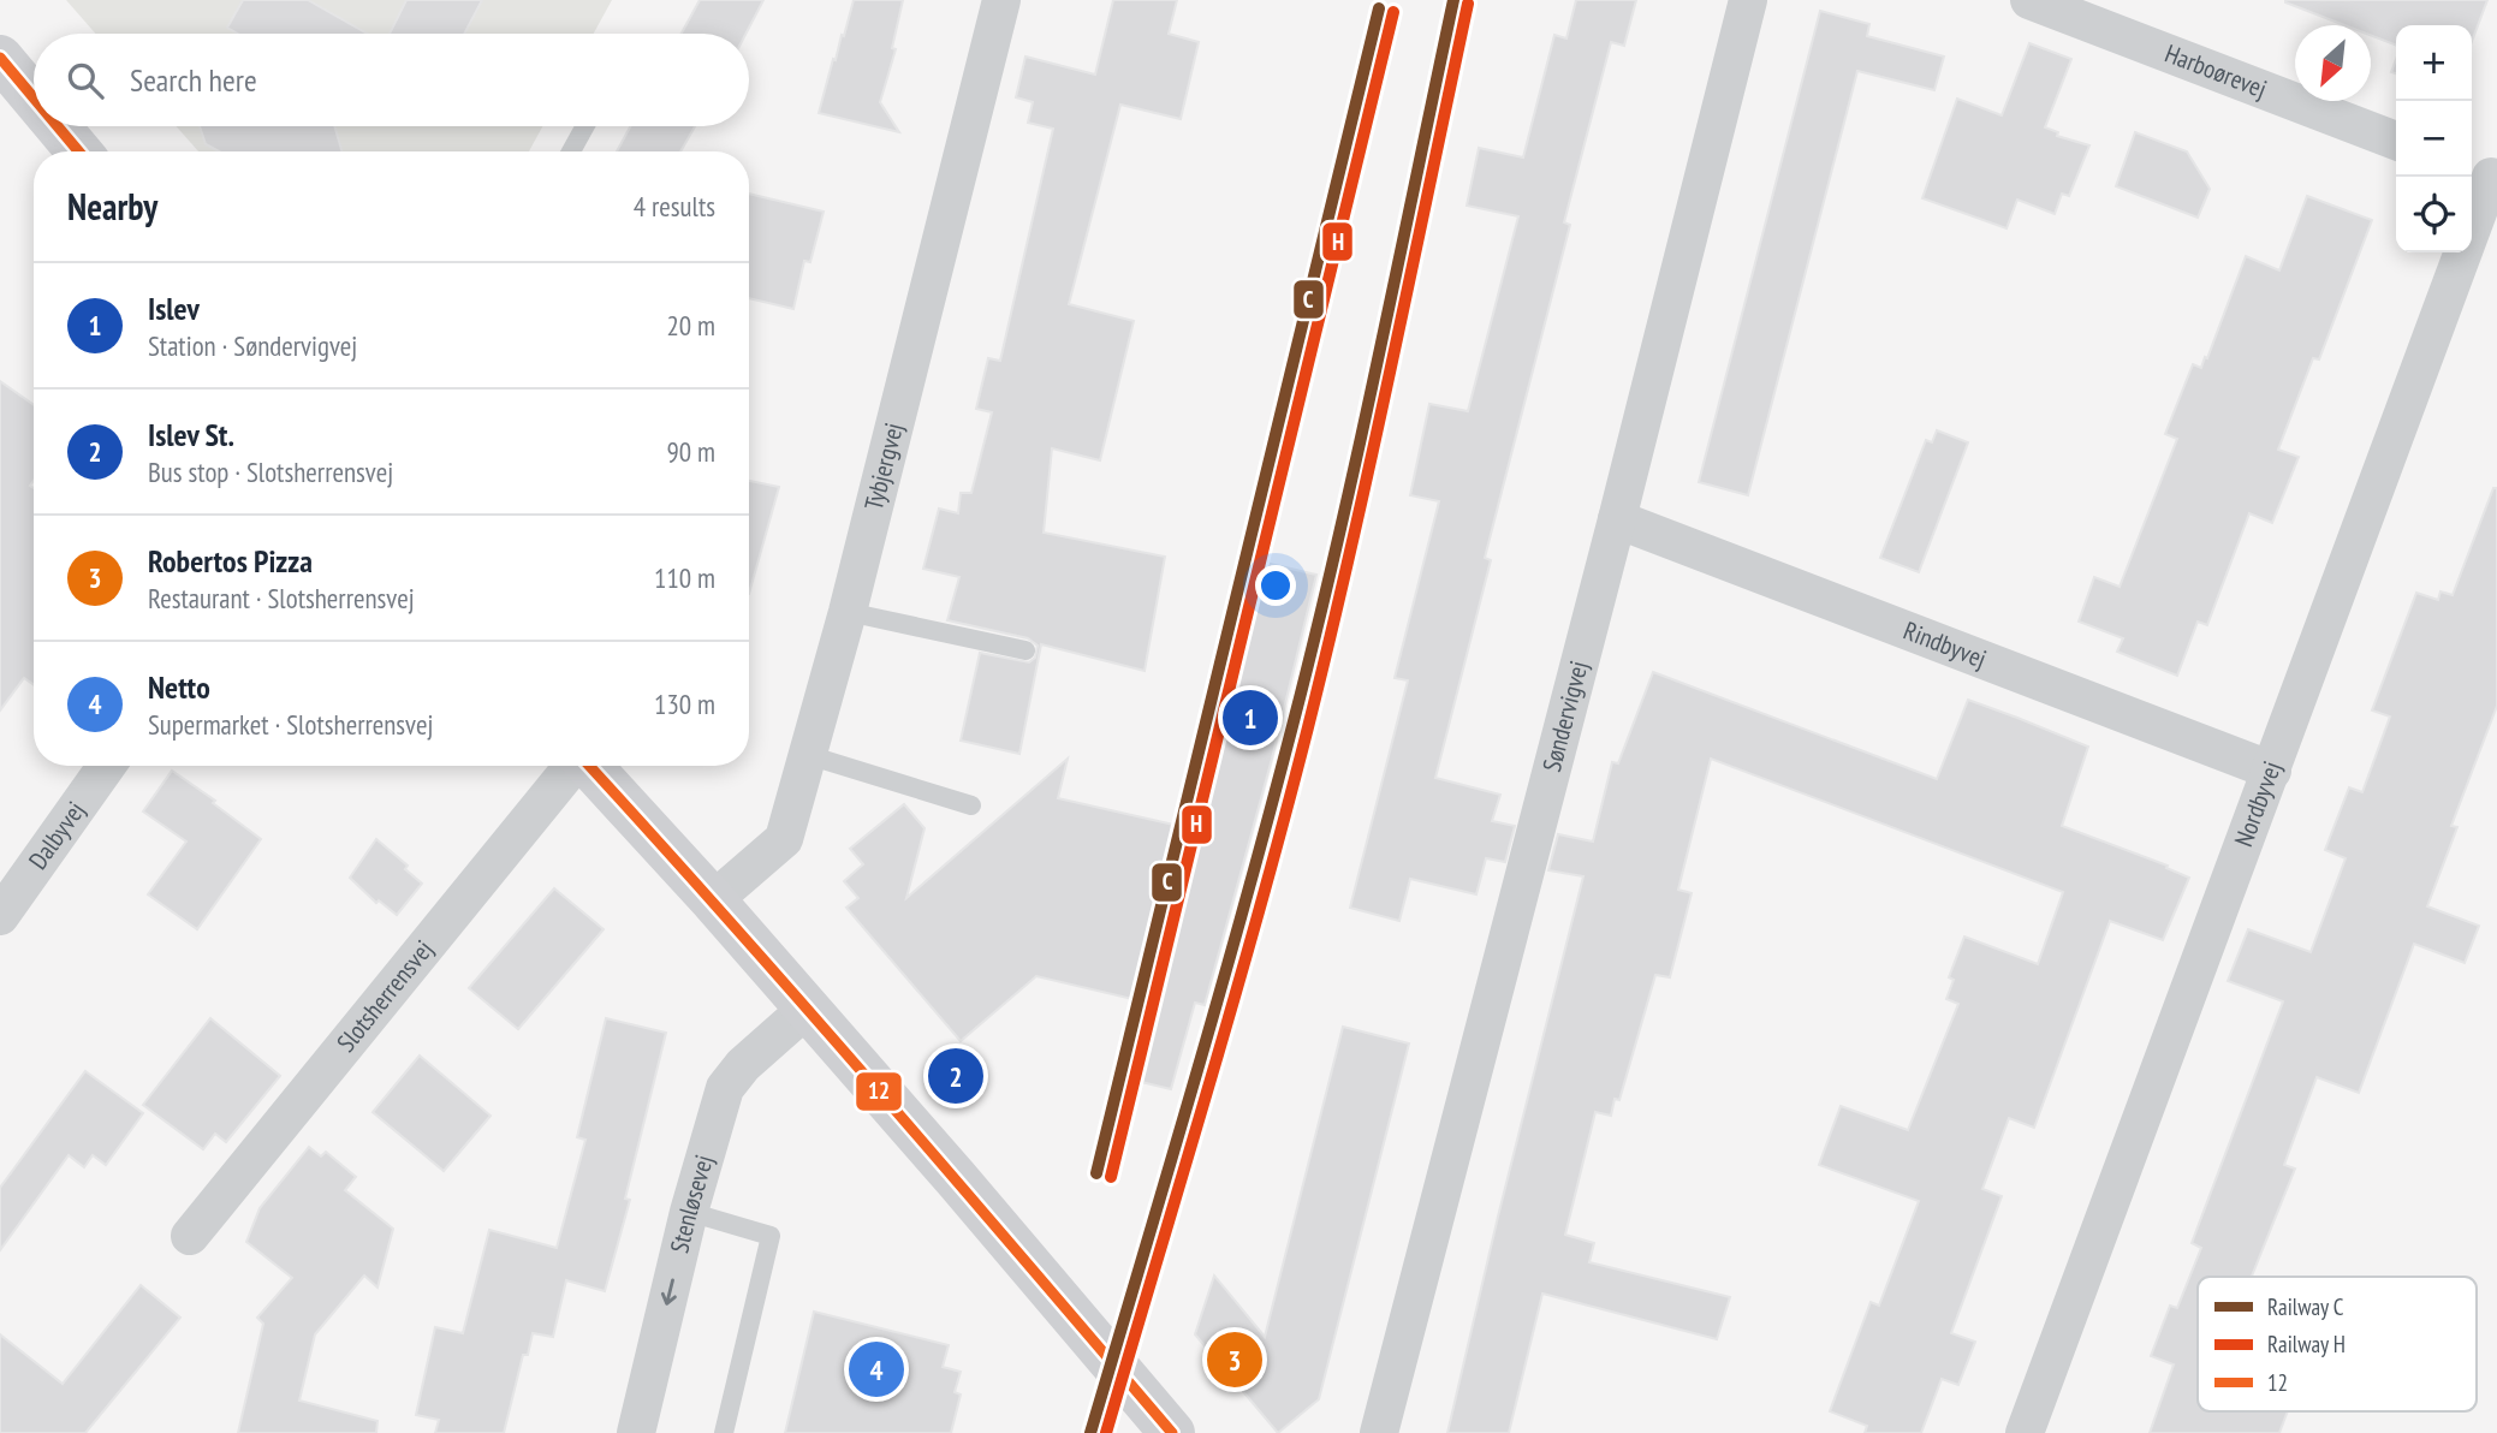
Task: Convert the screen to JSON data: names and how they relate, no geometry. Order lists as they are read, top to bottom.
{
  "streets": {
    "street": [
      "Harboørevej",
      "Tybjergvej",
      "Rindbyvej",
      "Søndervigvej",
      "Nordbyvej",
      "Dalbyvej",
      "Slotsherrensvej",
      "Stenløsevej"
    ]
  },
  "crossings": [
    ["Tybjergvej", "Slotsherrensvej"],
    ["Rindbyvej", "Søndervigvej"],
    ["Rindbyvej", "Nordbyvej"],
    ["Slotsherrensvej", "Stenløsevej"]
  ],
  "one_way": ["Stenløsevej"],
  "lines": ["rail line C", "rail line H", "transit line 12"],
  "legend": ["Railway C", "Railway H", "12"],
  "north": "bottom left",
  "page": {
    "map_buttons": ["+", "−"],
    "search": "Search here",
    "heading": ["Nearby", "4 results"],
    "list": [
      {
        "mark": "1",
        "name": "Islev",
        "note": "Station · Søndervigvej",
        "value": "20 m"
      },
      {
        "mark": "2",
        "name": "Islev St.",
        "note": "Bus stop · Slotsherrensvej",
        "value": "90 m"
      },
      {
        "mark": "3",
        "name": "Robertos Pizza",
        "note": "Restaurant · Slotsherrensvej",
        "value": "110 m"
      },
      {
        "mark": "4",
        "name": "Netto",
        "note": "Supermarket · Slotsherrensvej",
        "value": "130 m"
      }
    ],
    "pins": [
      "1",
      "2",
      "3",
      "4"
    ]
  }
}
